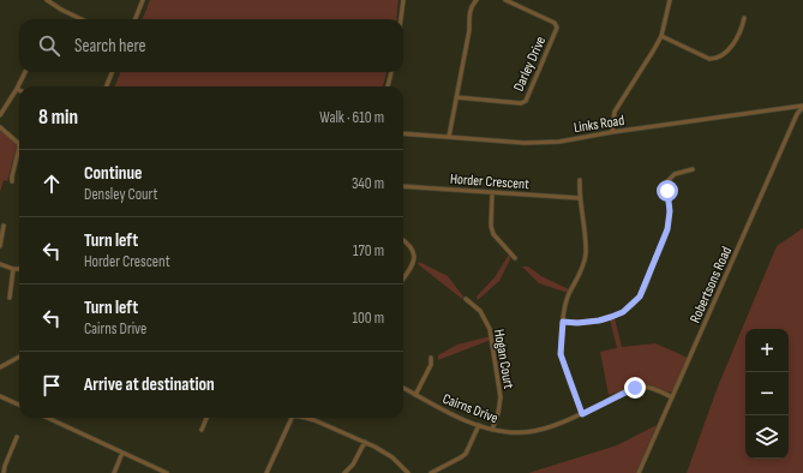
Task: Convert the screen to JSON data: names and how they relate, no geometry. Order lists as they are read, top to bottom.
{
  "streets": {
    "street": [
      "Darley Drive",
      "Links Road",
      "Horder Crescent",
      "Robertsons Road",
      "Hogan Court",
      "Cairns Drive"
    ]
  },
  "crossings": [
    ["Links Road", "Robertsons Road"],
    ["Robertsons Road", "Cairns Drive"],
    ["Hogan Court", "Cairns Drive"]
  ],
  "page": {
    "search": "Search here",
    "heading": ["8 min", "Walk · 610 m"],
    "list": [
      ["Continue", "Densley Court", "340 m"],
      ["Turn left", "Horder Crescent", "170 m"],
      ["Turn left", "Cairns Drive", "100 m"],
      "Arrive at destination"
    ],
    "map_buttons": ["+", "−"]
  }
}
